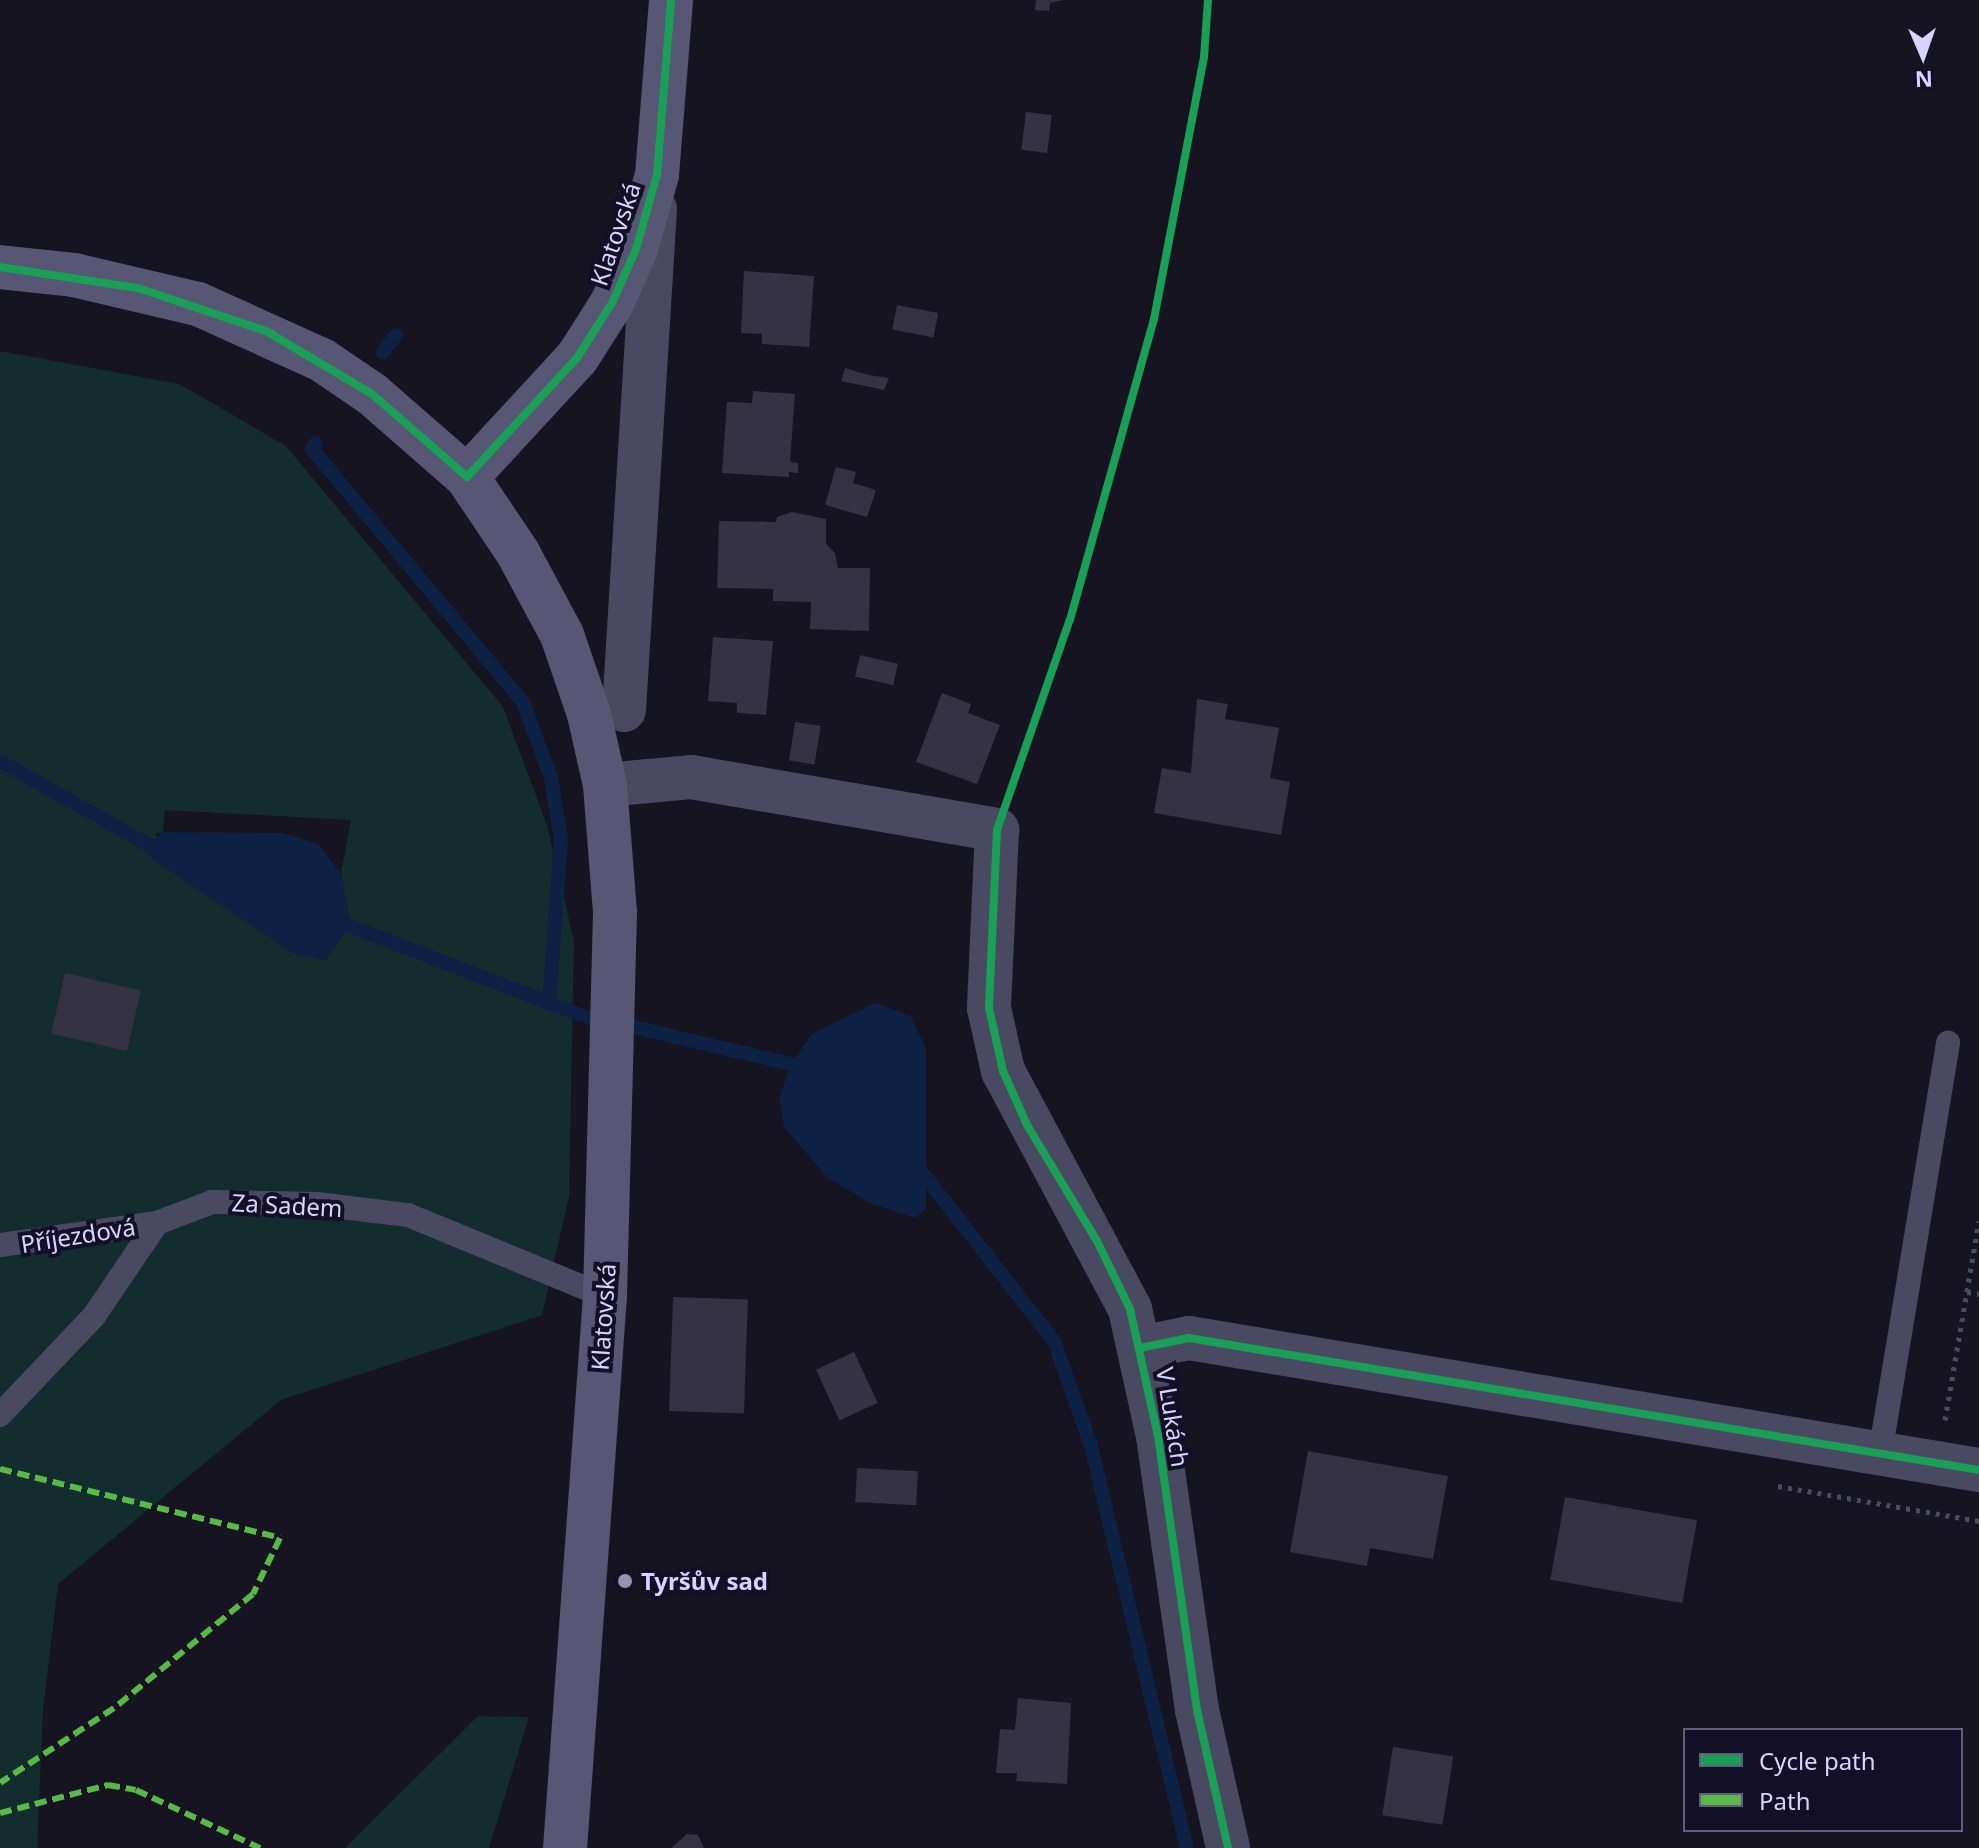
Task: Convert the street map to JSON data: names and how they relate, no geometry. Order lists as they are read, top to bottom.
{
  "streets": {
    "main road": ["Klatovská"],
    "street": ["V Lukách"],
    "lane": ["Za Sadem", "Příjezdová"]
  },
  "crossings": [
    ["Klatovská", "Za Sadem"],
    ["Klatovská", "V Lukách"],
    ["Za Sadem", "Příjezdová"]
  ],
  "places": ["Tyršův sad"],
  "legend": ["Cycle path", "Path"],
  "north": "bottom"
}
